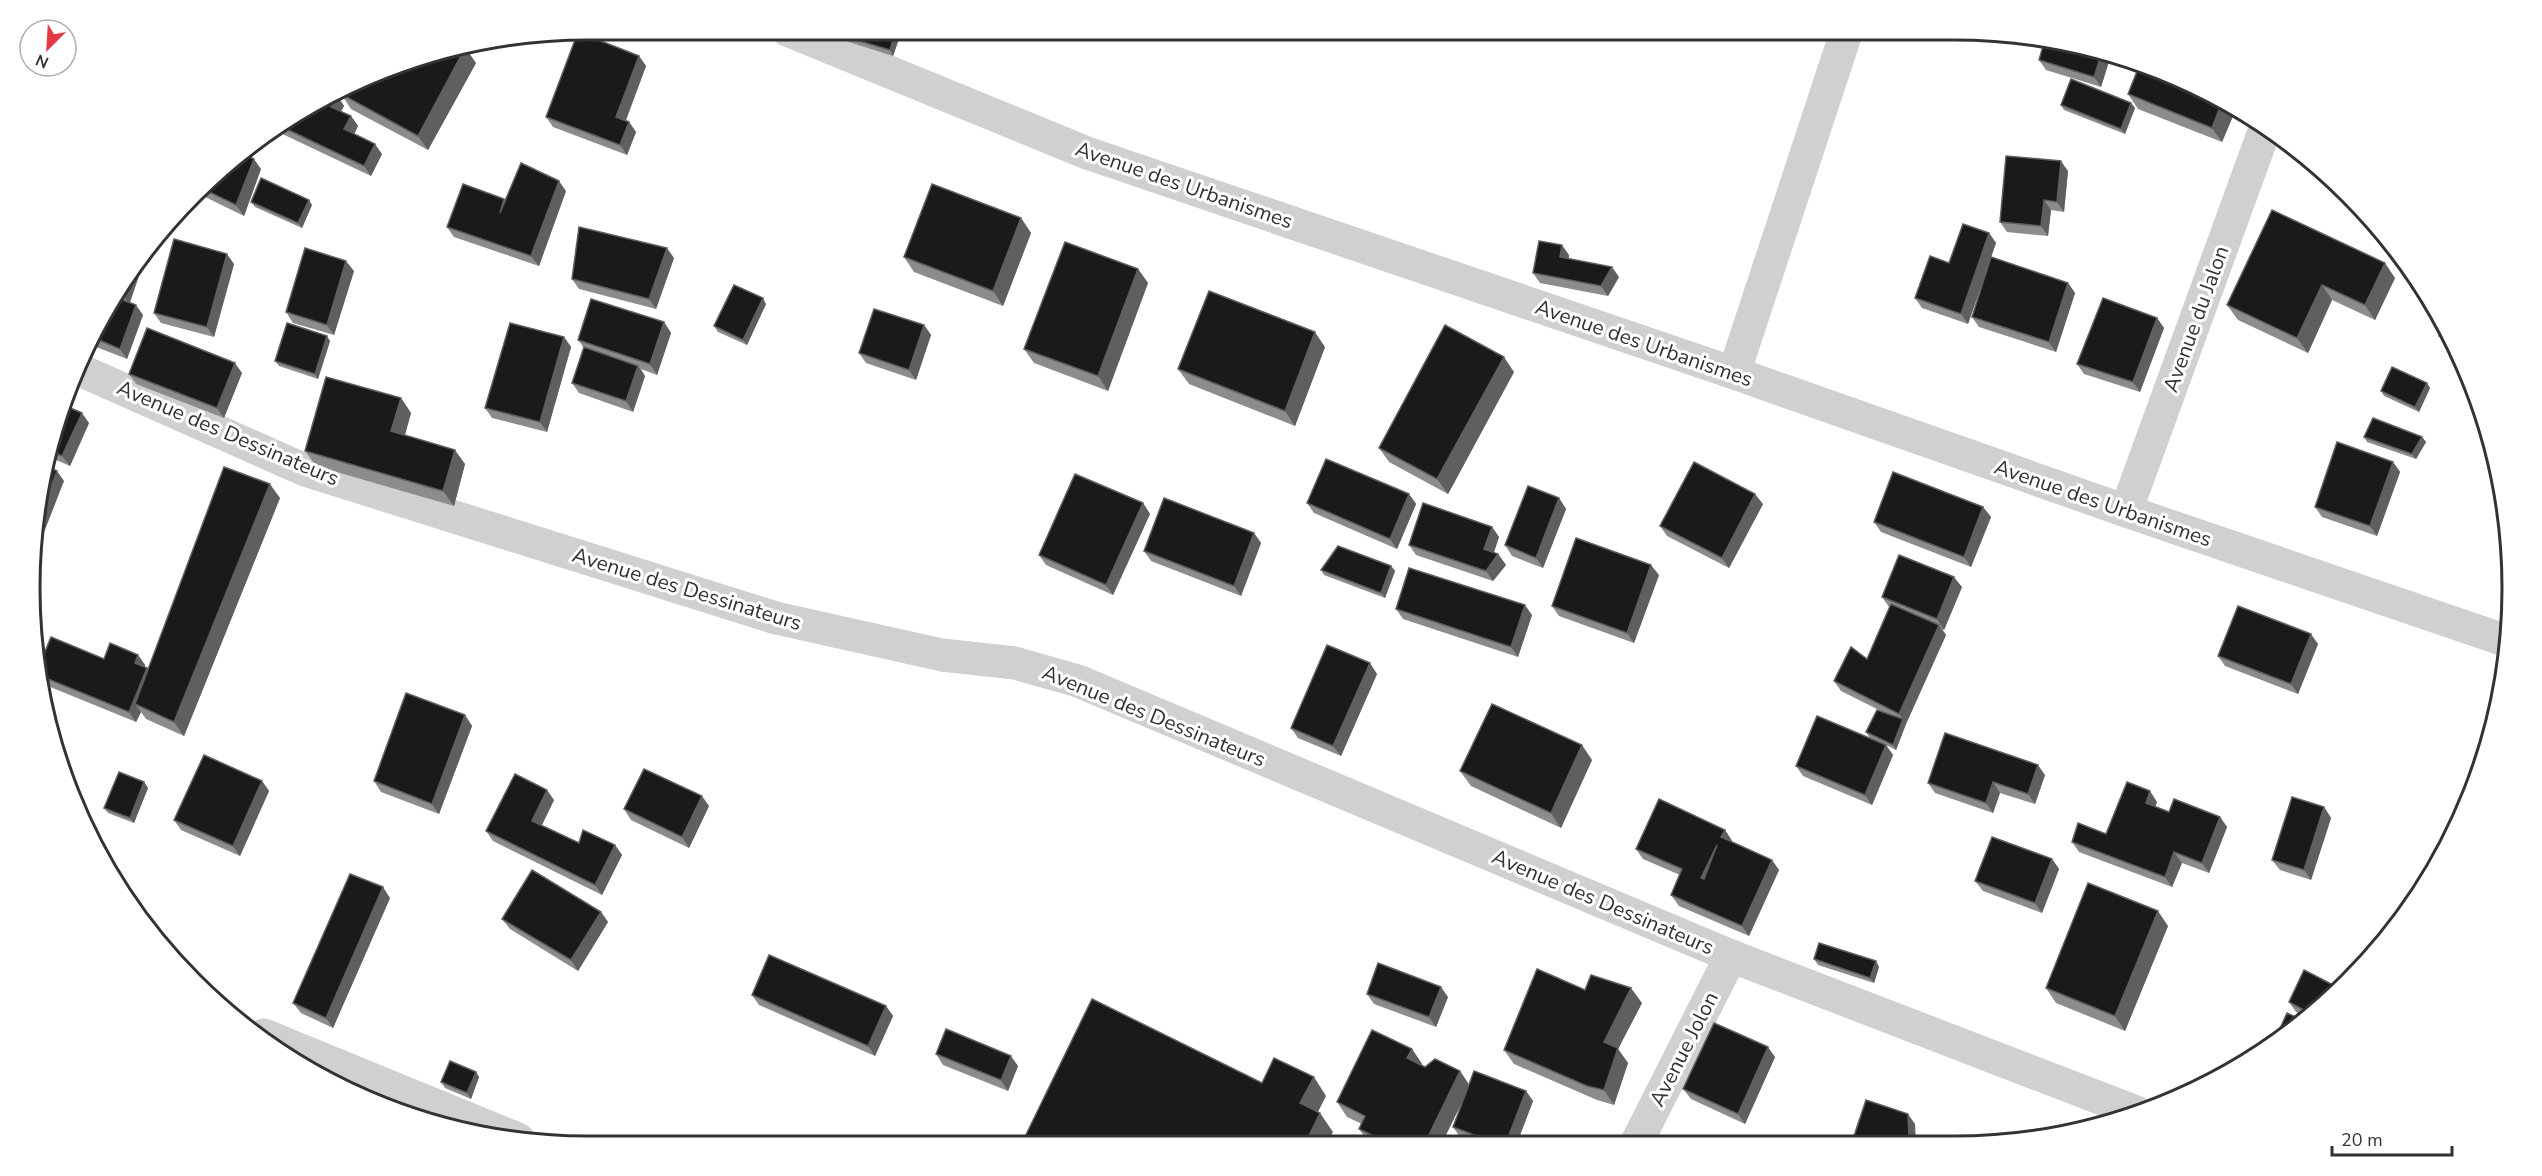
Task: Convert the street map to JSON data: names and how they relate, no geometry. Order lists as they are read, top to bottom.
{
  "streets": {
    "street": [
      "Avenue des Urbanismes",
      "Avenue du Jalon",
      "Avenue des Dessinateurs",
      "Avenue Jolon"
    ]
  },
  "crossings": [
    ["Avenue des Urbanismes", "Avenue du Jalon"],
    ["Avenue des Dessinateurs", "Avenue Jolon"]
  ],
  "scale_bar": "20 m",
  "north": "bottom left"
}
